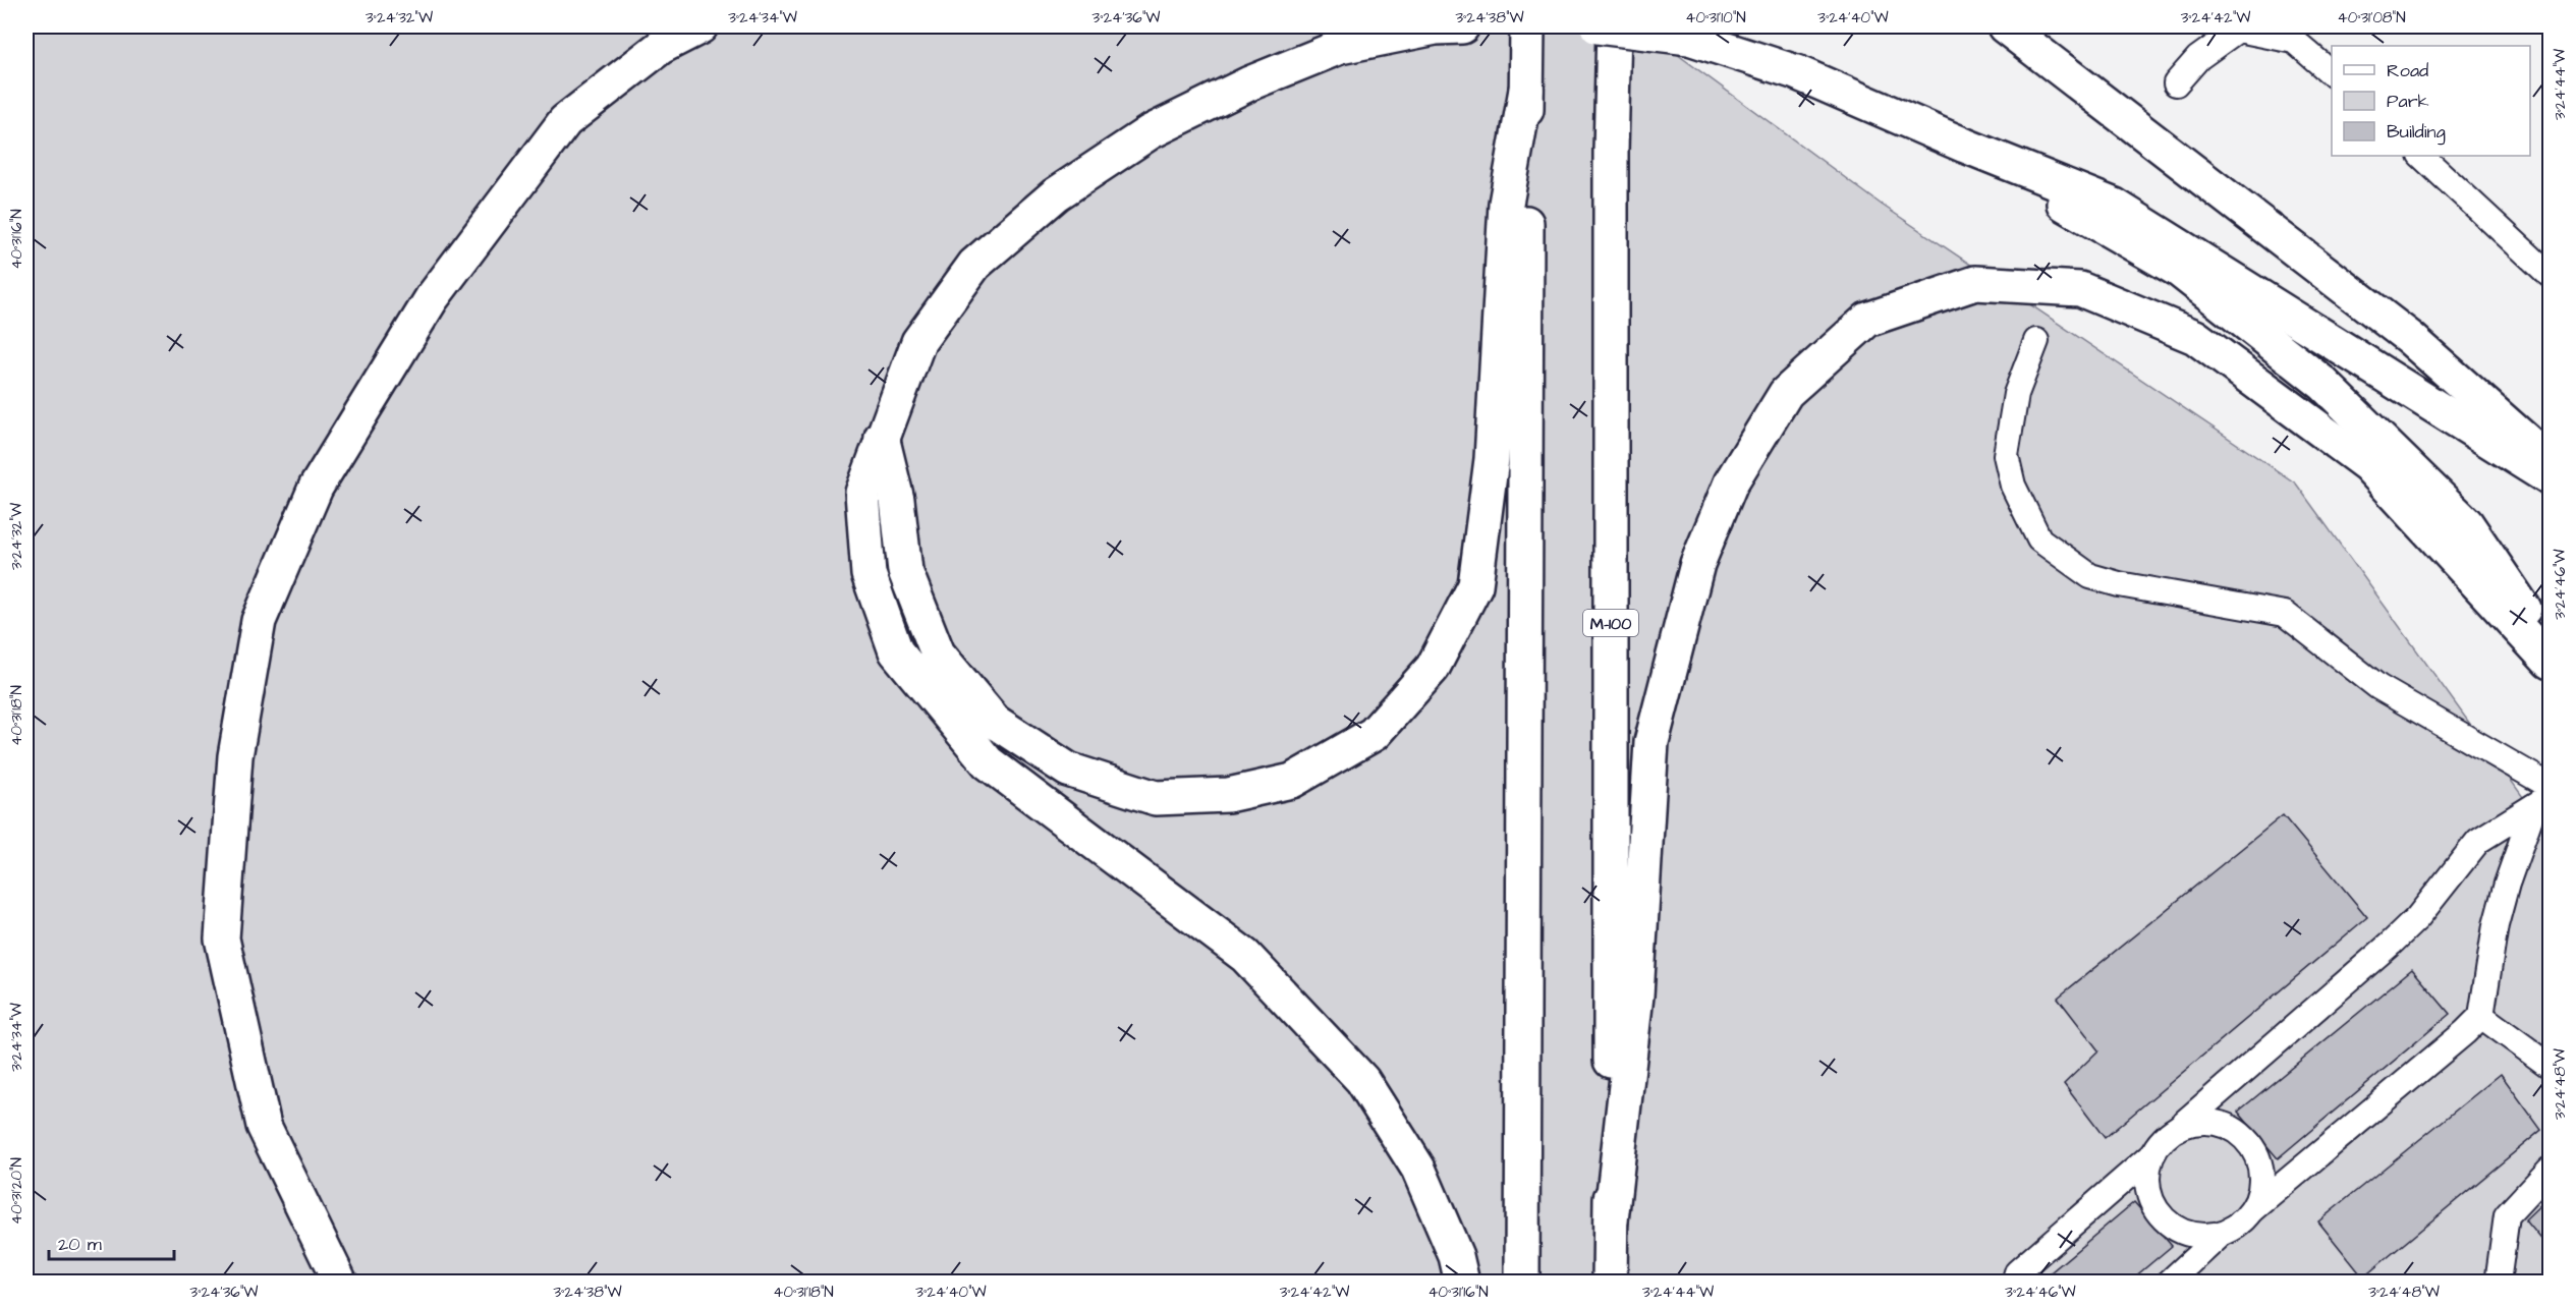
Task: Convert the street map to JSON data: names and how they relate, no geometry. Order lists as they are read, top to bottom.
{
  "streets": {
    "main road": ["M-100"]
  },
  "legend": ["Road", "Park", "Building"],
  "scale_bar": "20 m",
  "coordinates": [
    "3°24'32\"W",
    "3°24'34\"W",
    "3°24'36\"W",
    "3°24'38\"W",
    "40°31'10\"N",
    "3°24'40\"W",
    "3°24'42\"W",
    "40°31'08\"N",
    "3°24'44\"W",
    "40°31'16\"N",
    "3°24'46\"W",
    "40°31'18\"N",
    "3°24'48\"W",
    "40°31'20\"N"
  ]
}
